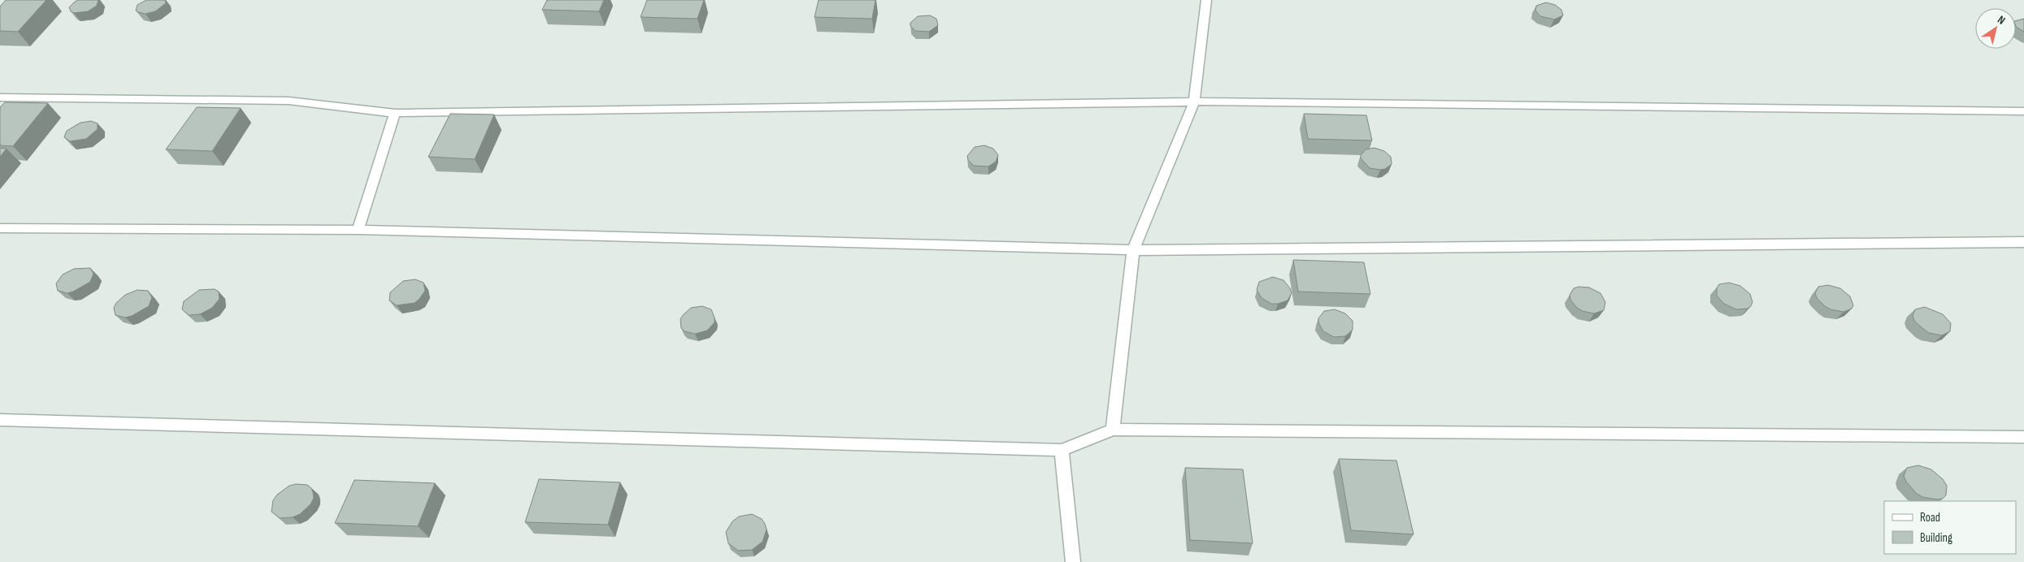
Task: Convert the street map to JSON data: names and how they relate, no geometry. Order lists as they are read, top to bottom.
{
  "legend": ["Road", "Building"],
  "north": "top right"
}
